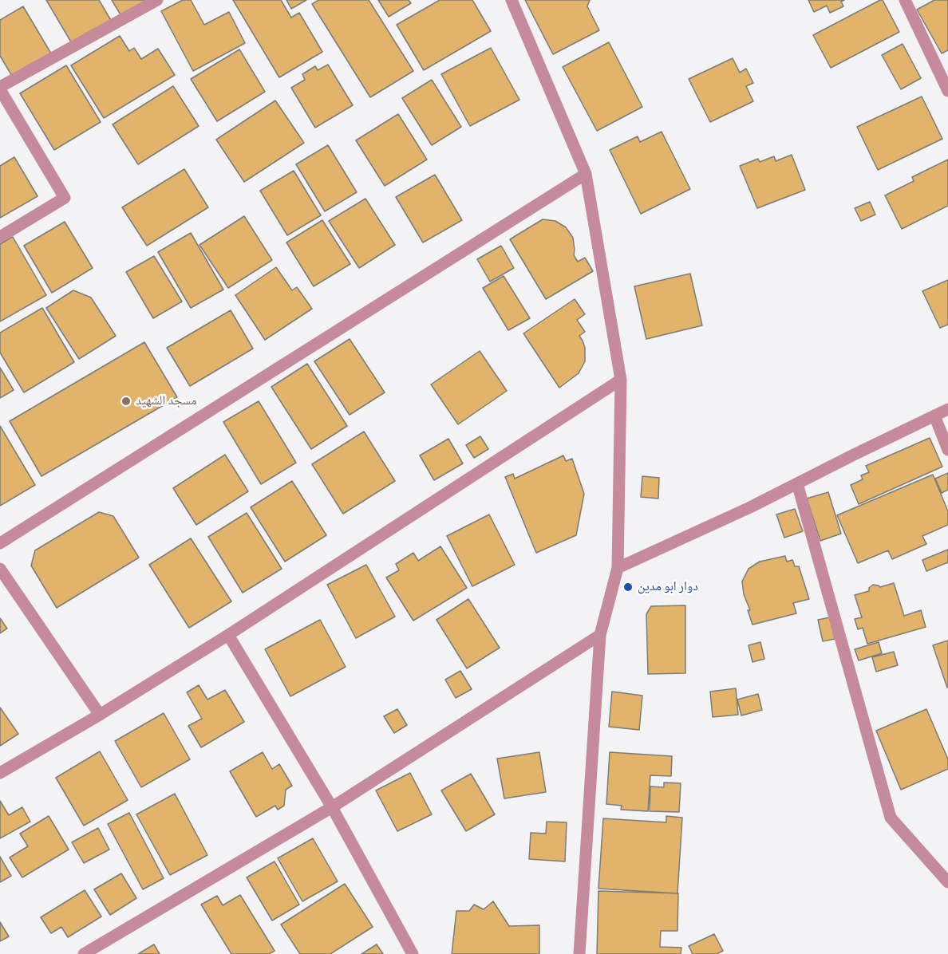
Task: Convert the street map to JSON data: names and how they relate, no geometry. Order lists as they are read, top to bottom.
{
  "places": ["مسجد الشهيد", "دوار ابو مدين"]
}
